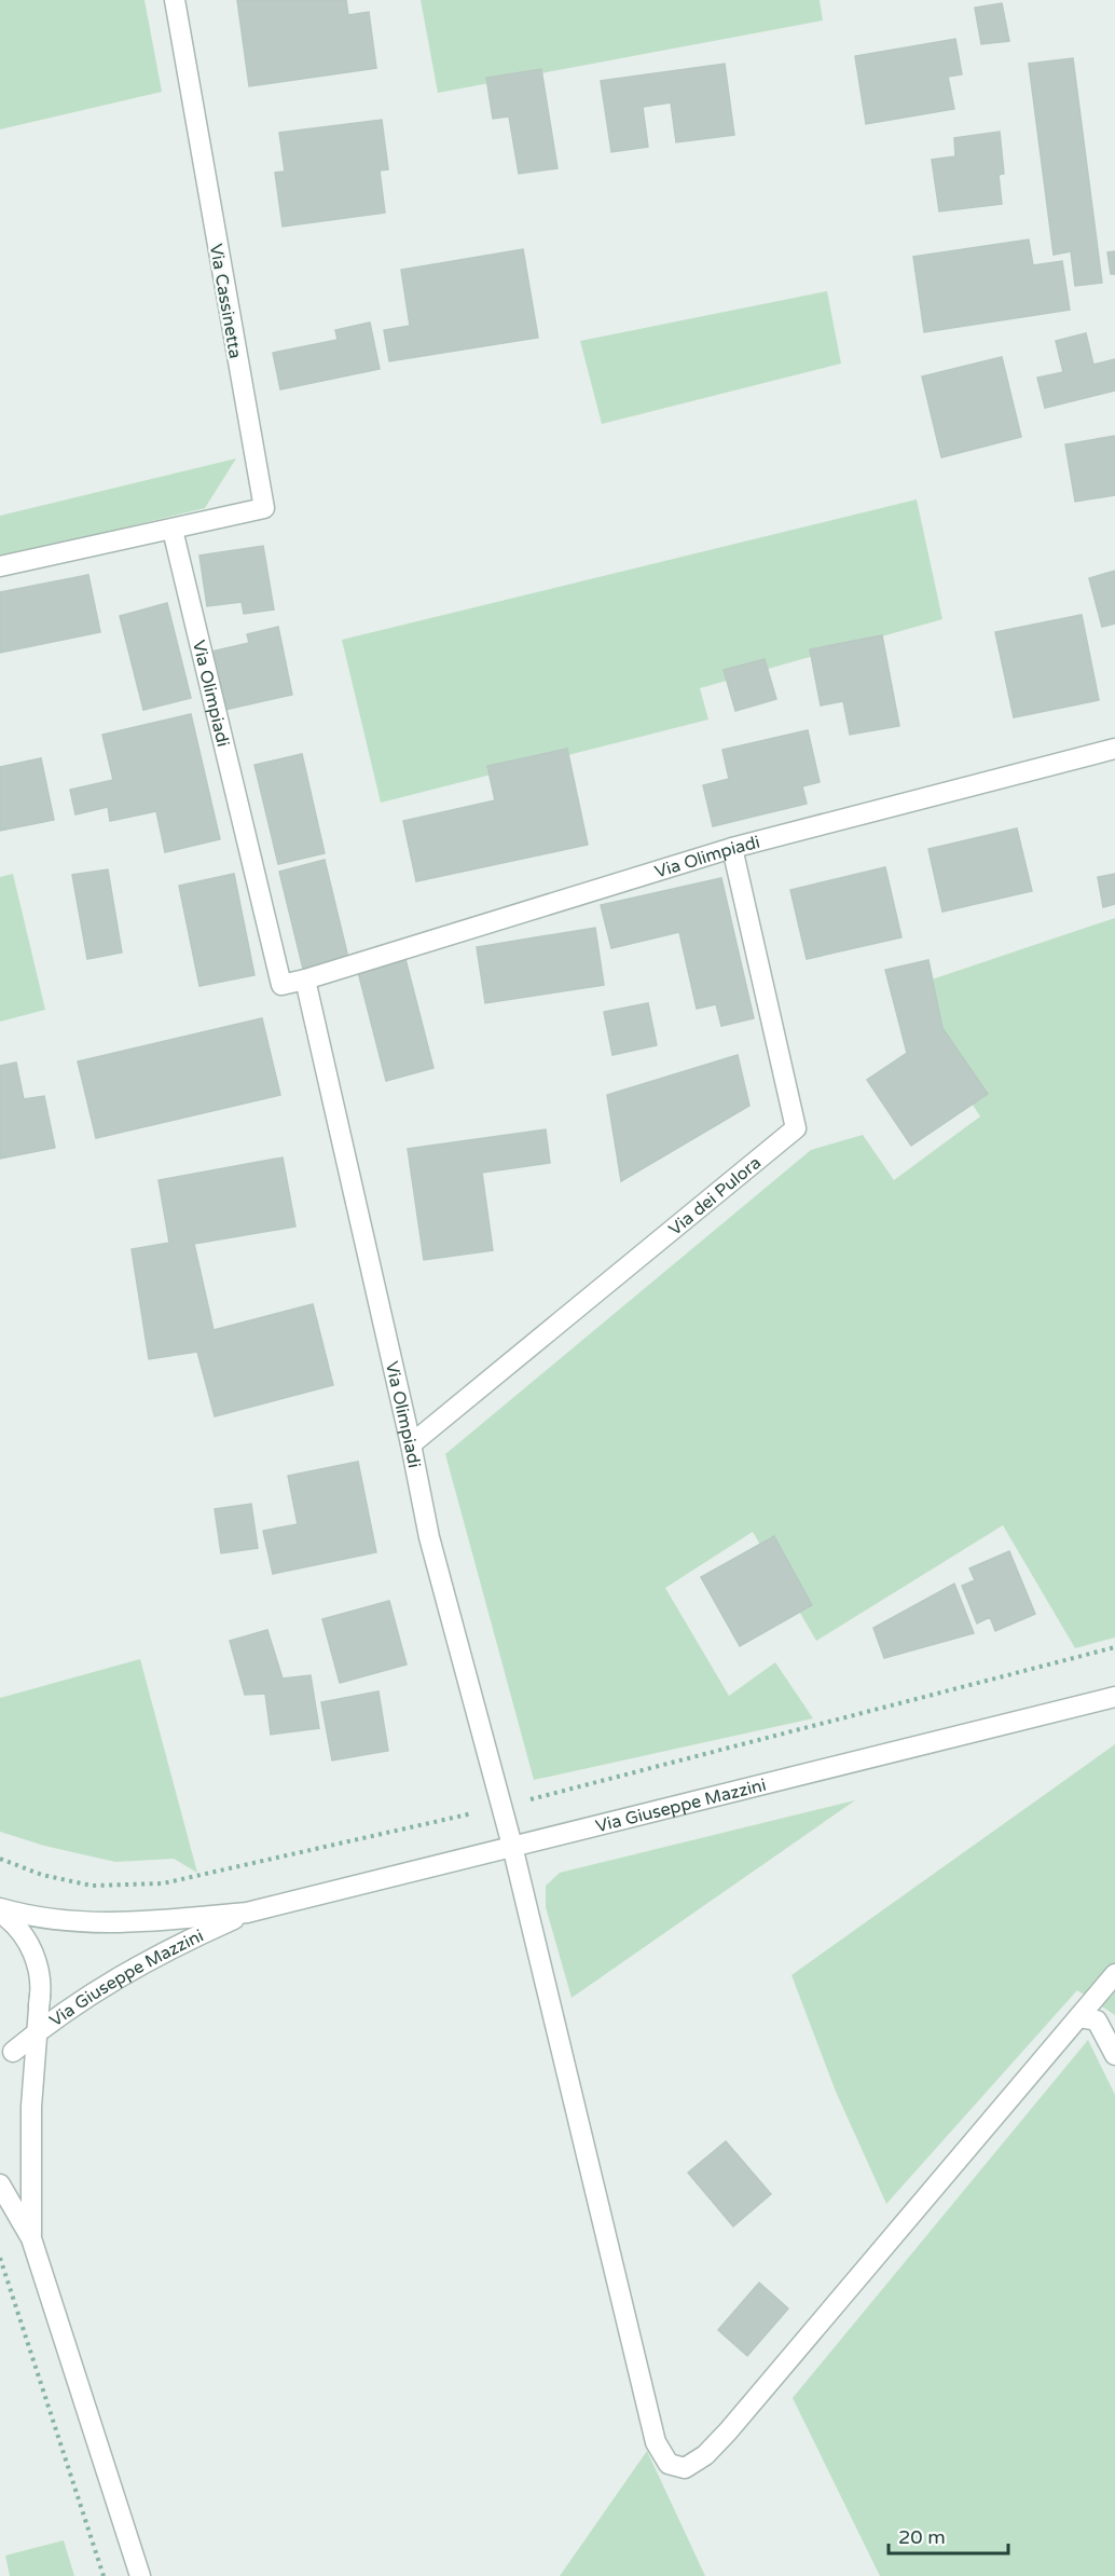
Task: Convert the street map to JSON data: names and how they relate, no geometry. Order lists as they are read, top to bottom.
{
  "streets": {
    "street": [
      "Via Cassinetta",
      "Via Olimpiadi",
      "Via dei Pulora",
      "Via Giuseppe Mazzini"
    ]
  },
  "crossings": [
    ["Via Cassinetta", "Via Olimpiadi"],
    ["Via Olimpiadi", "Via dei Pulora"],
    ["Via Olimpiadi", "Via Giuseppe Mazzini"]
  ],
  "scale_bar": "20 m"
}
